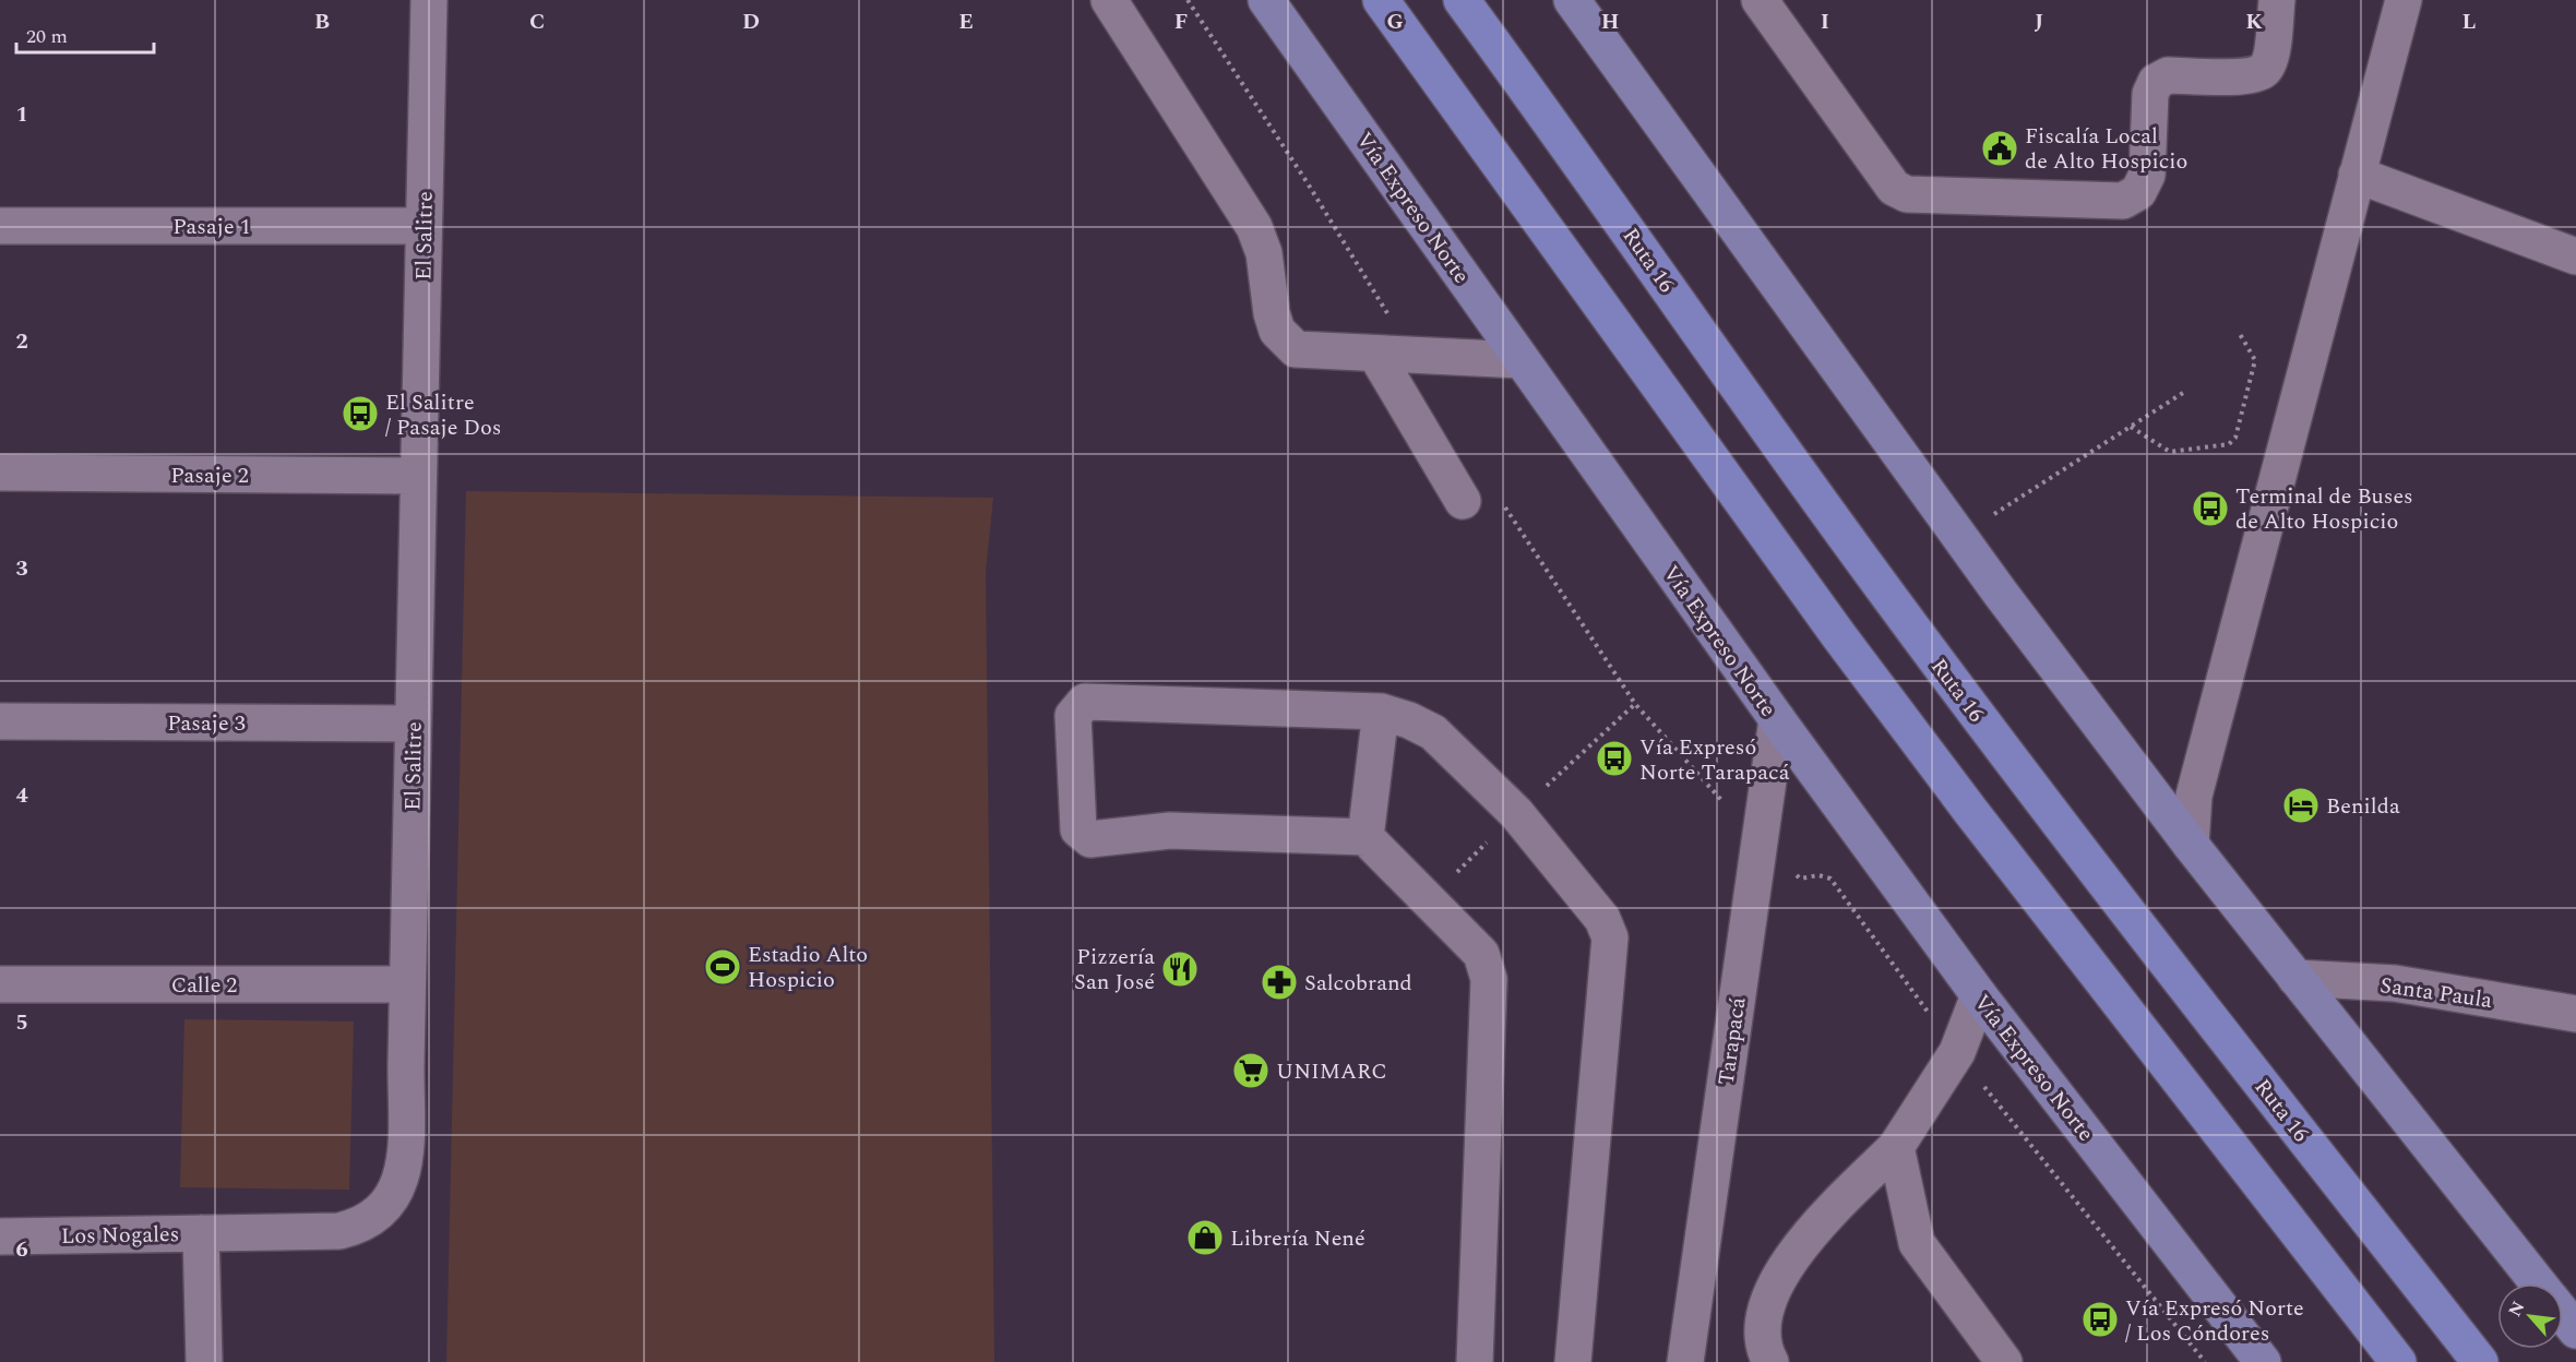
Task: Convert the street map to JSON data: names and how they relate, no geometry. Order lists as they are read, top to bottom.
{
  "streets": {
    "highway": ["Ruta 16"],
    "main road": ["Vía Expreso Norte"],
    "street": [
      "Pasaje 1",
      "El Salitre",
      "Pasaje 2",
      "Pasaje 3",
      "Calle 2",
      "Santa Paula",
      "Tarapacá",
      "Los Nogales"
    ]
  },
  "crossings": [
    ["Vía Expreso Norte", "Tarapacá"],
    ["Pasaje 1", "El Salitre"],
    ["El Salitre", "Pasaje 2"],
    ["El Salitre", "Pasaje 3"],
    ["El Salitre", "Calle 2"],
    ["El Salitre", "Los Nogales"]
  ],
  "places": {
    "public building": ["Fiscalía Local de Alto Hospicio"],
    "bus stop": [
      "El Salitre / Pasaje Dos",
      "Terminal de Buses de Alto Hospicio",
      "Vía Expresó Norte Tarapacá",
      "Vía Expresó Norte / Los Cóndores"
    ],
    "hotel": ["Benilda"],
    "sports": ["Estadio Alto Hospicio"],
    "restaurant": ["Pizzería San José"],
    "pharmacy": ["Salcobrand"],
    "supermarket": ["UNIMARC"],
    "shop": ["Librería Nené"]
  },
  "scale_bar": "20 m",
  "north": "top left",
  "grid": {
    "columns": [
      "B",
      "C",
      "D",
      "E",
      "F",
      "G",
      "H",
      "I",
      "J",
      "K",
      "L"
    ],
    "rows": [
      "1",
      "2",
      "3",
      "4",
      "5",
      "6"
    ]
  }
}
